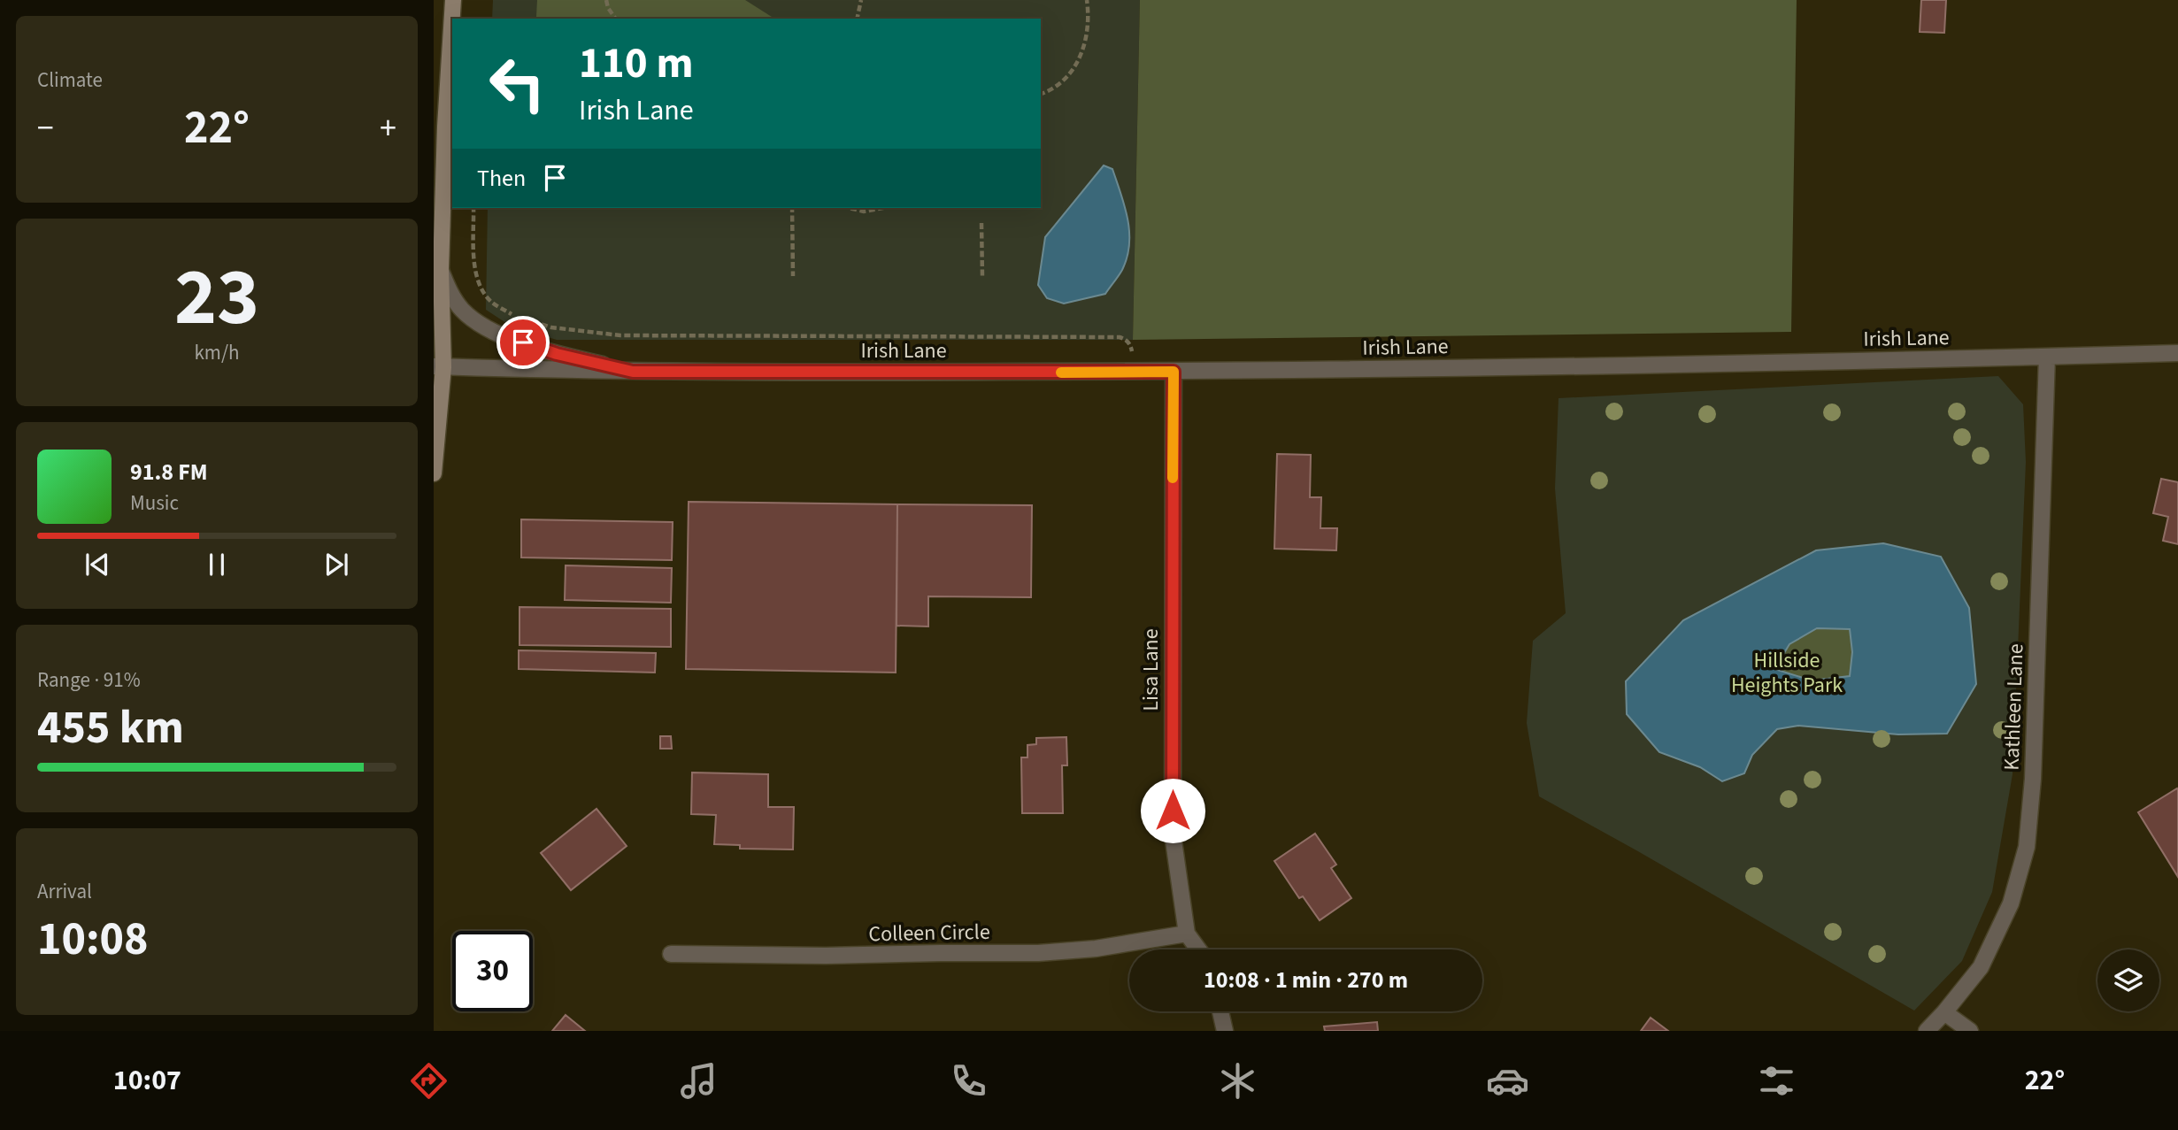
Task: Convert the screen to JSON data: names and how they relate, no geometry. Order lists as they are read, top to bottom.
{
  "streets": {
    "street": [
      "Irish Lane",
      "Lisa Lane",
      "Kathleen Lane",
      "Colleen Circle"
    ]
  },
  "crossings": [
    ["Irish Lane", "Lisa Lane"],
    ["Irish Lane", "Kathleen Lane"],
    ["Lisa Lane", "Colleen Circle"]
  ],
  "parks": ["Hillside Heights Park"],
  "page": {
    "tile": [
      "Climate",
      ["23", "km/h"],
      ["Range · 91%", "455 km"],
      ["Arrival", "10:08"]
    ],
    "turn": ["110 m", "Irish Lane"],
    "heat": ["−", "22°", "+"],
    "then": "Then",
    "song": ["91.8 FM", "Music"],
    "limit": "30",
    "trip": "10:08 · 1 min · 270 m",
    "tabs": ["10:07", "22°"]
  }
}
